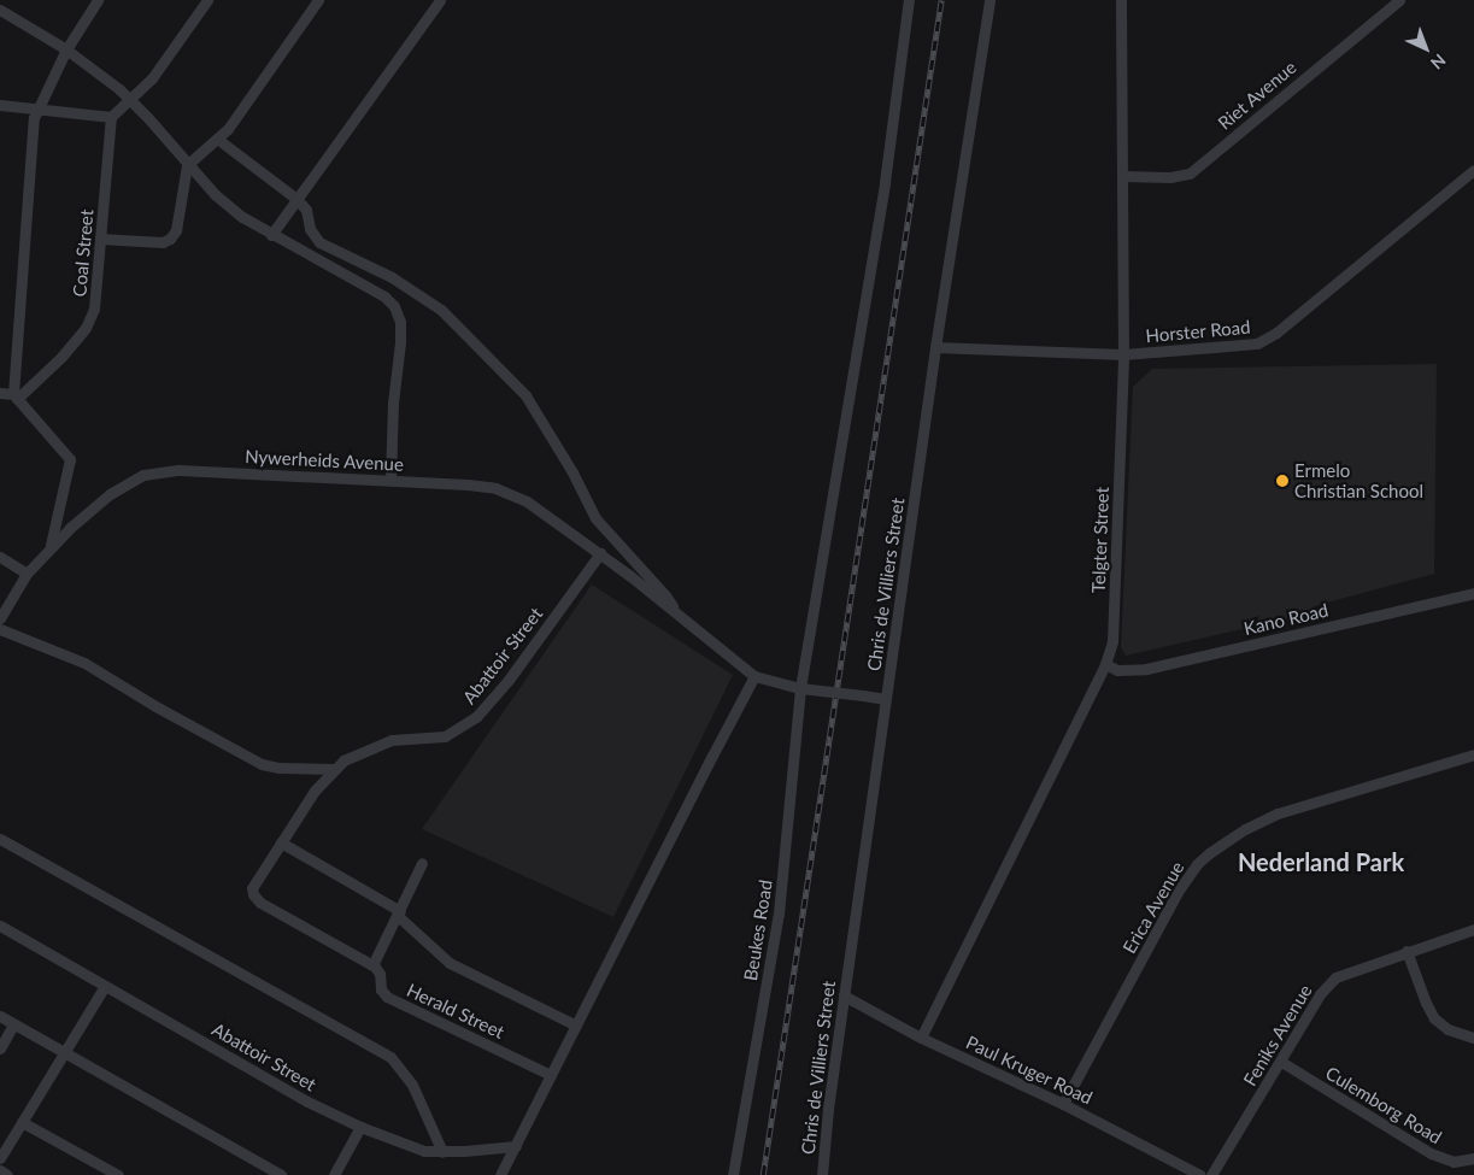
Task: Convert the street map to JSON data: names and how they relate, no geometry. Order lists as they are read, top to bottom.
{
  "streets": {
    "street": [
      "Riet Avenue",
      "Coal Street",
      "Horster Road",
      "Nywerheids Avenue",
      "Telgter Street",
      "Chris de Villiers Street",
      "Kano Road",
      "Abattoir Street",
      "Erica Avenue",
      "Beukes Road",
      "Herald Street",
      "Feniks Avenue",
      "Paul Kruger Road",
      "Culemborg Road"
    ]
  },
  "crossings": [
    ["Riet Avenue", "Telgter Street"],
    ["Horster Road", "Telgter Street"],
    ["Horster Road", "Chris de Villiers Street"],
    ["Nywerheids Avenue", "Abattoir Street"],
    ["Telgter Street", "Kano Road"],
    ["Telgter Street", "Paul Kruger Road"],
    ["Chris de Villiers Street", "Paul Kruger Road"],
    ["Abattoir Street", "Herald Street"],
    ["Erica Avenue", "Paul Kruger Road"],
    ["Feniks Avenue", "Culemborg Road"]
  ],
  "districts": ["Nederland Park"],
  "places": ["Ermelo Christian School"],
  "north": "bottom right"
}
